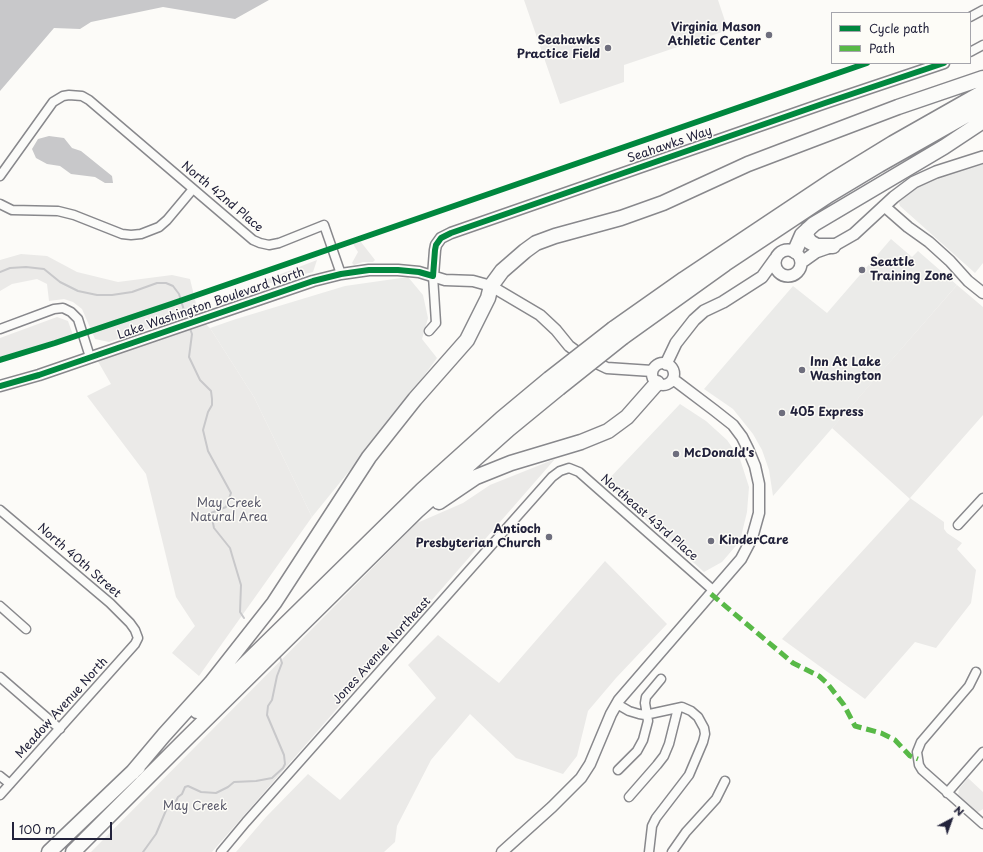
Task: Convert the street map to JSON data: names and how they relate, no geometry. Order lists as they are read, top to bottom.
{
  "streets": {
    "street": [
      "Seahawks Way",
      "North 42nd Place",
      "Lake Washington Boulevard North",
      "Northeast 43rd Place",
      "North 40th Street",
      "Jones Avenue Northeast",
      "Meadow Avenue North"
    ]
  },
  "crossings": [
    ["Seahawks Way", "Lake Washington Boulevard North"],
    ["North 42nd Place", "Lake Washington Boulevard North"],
    ["Northeast 43rd Place", "Jones Avenue Northeast"],
    ["North 40th Street", "Meadow Avenue North"]
  ],
  "parks": ["May Creek Natural Area", "May Creek"],
  "places": [
    "Virginia Mason Athletic Center",
    "Seahawks Practice Field",
    "Seattle Training Zone",
    "Inn At Lake Washington",
    "405 Express",
    "McDonald's",
    "Antioch Presbyterian Church",
    "KinderCare"
  ],
  "legend": ["Cycle path", "Path"],
  "scale_bar": "100 m",
  "north": "top right"
}
